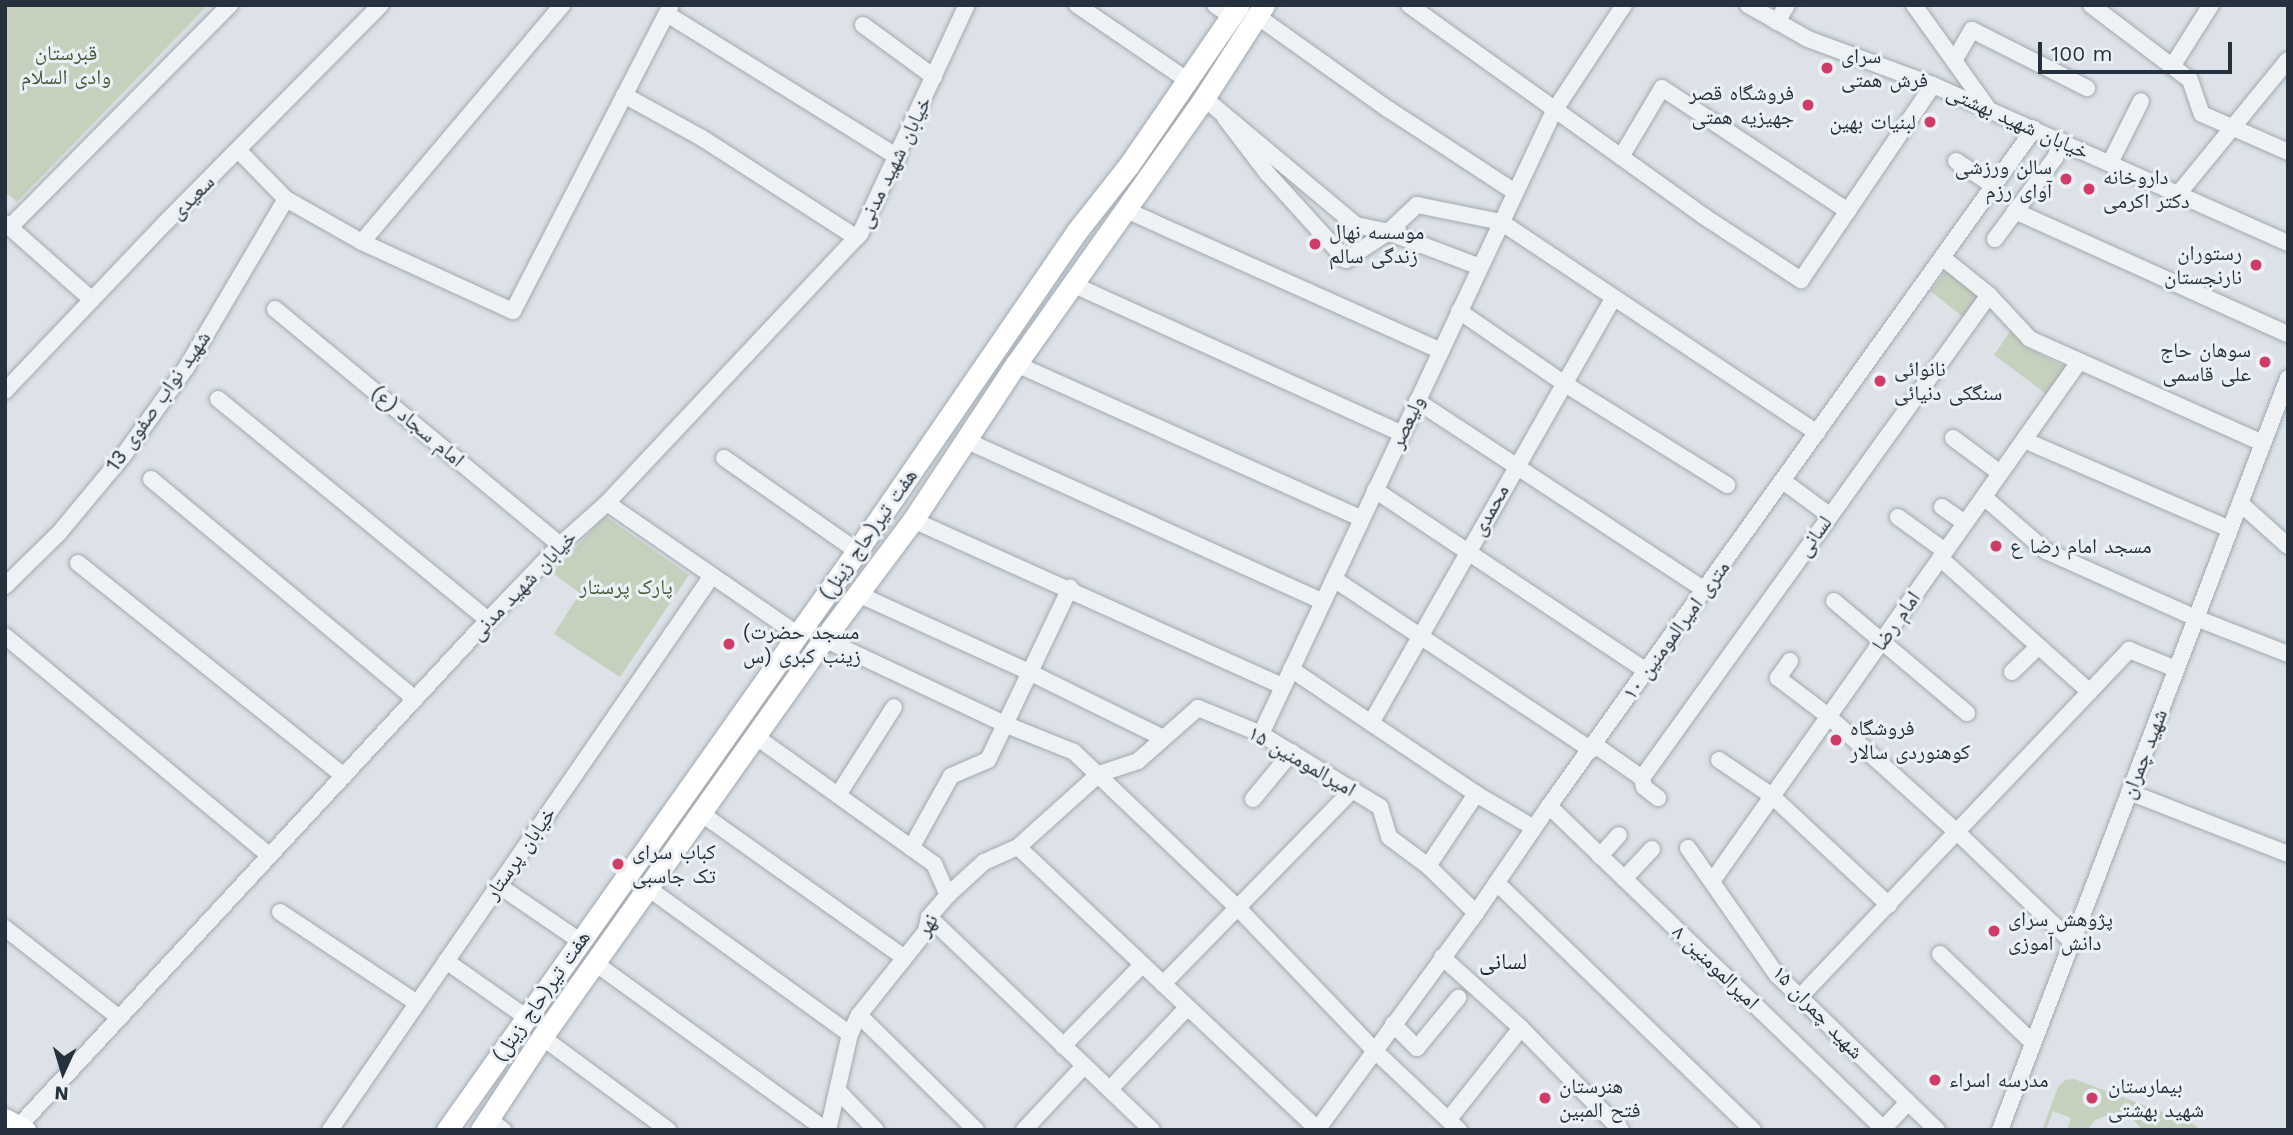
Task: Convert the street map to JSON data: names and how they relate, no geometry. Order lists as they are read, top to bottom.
{
  "streets": {
    "main road": ["هفت تیر(حاج زینل)"],
    "street": [
      "خیابان شهید بهشتی",
      "خیابان شهید مدنی",
      "سعیدی",
      "شهید نواب صفوی 13",
      "ولیعصر",
      "امام سجاد (ع)",
      "محمدی",
      "لسانی",
      "امام رضا",
      "۱۰ متری امیرالمومنین",
      "شهید چمران",
      "امیرالمومنین ۱۵",
      "خیابان پرستار",
      "نهر",
      "امیرالمومنین ۸",
      "شهید چمران ۱۵"
    ]
  },
  "crossings": [
    ["خیابان شهید بهشتی", "۱۰ متری امیرالمومنین"],
    ["خیابان شهید مدنی", "امام سجاد (ع)"],
    ["ولیعصر", "امیرالمومنین ۱۵"],
    ["امام رضا", "شهید چمران ۱۵"],
    ["۱۰ متری امیرالمومنین", "امیرالمومنین ۱۵"],
    ["۱۰ متری امیرالمومنین", "امیرالمومنین ۸"],
    ["امیرالمومنین ۱۵", "نهر"]
  ],
  "districts": ["لسانی"],
  "parks": ["قبرستان وادی السلام", "پارک پرستار"],
  "places": [
    "سرای فرش همتی",
    "فروشگاه قصر جهیزیه همتی",
    "لبنیات بهین",
    "سالن ورزشی آوای رزم",
    "داروخانه دکتر اکرمی",
    "موسسه نهال زندگی سالم",
    "رستوران نارنجستان",
    "سوهان حاج علی قاسمی",
    "نانوائی سنگکی دنیائی",
    "مسجد امام رضا ع",
    "(مسجد حضرت زینب کبری (س",
    "فروشگاه کوهنوردی سالار",
    "کباب سرای تک جاسبی",
    "پژوهش سرای دانش آموزی",
    "مدرسه اسراء",
    "هنرستان فتح المبین",
    "بیمارستان شهید بهشتی"
  ],
  "scale_bar": "100 m",
  "north": "bottom"
}
